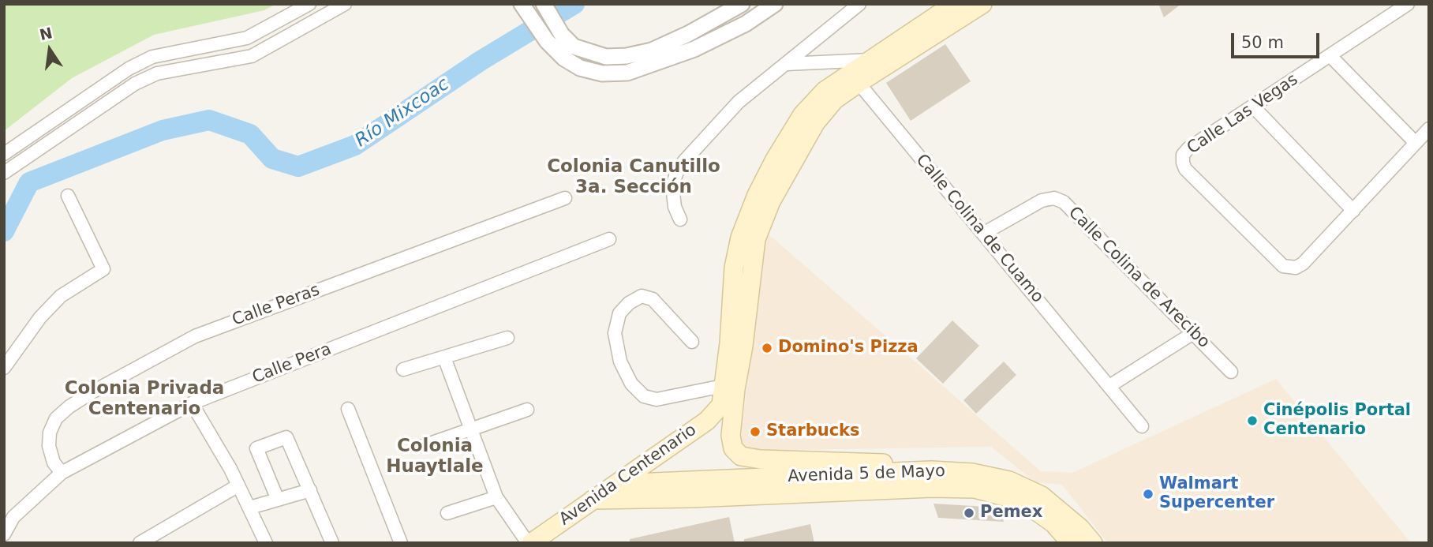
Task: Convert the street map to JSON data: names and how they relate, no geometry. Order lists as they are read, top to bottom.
{
  "streets": {
    "main road": ["Avenida 5 de Mayo", "Avenida Centenario"],
    "street": [
      "Calle Las Vegas",
      "Calle Colina de Cuamo",
      "Calle Colina de Arecibo",
      "Calle Peras",
      "Calle Pera"
    ]
  },
  "crossings": [
    ["Calle Colina de Cuamo", "Calle Colina de Arecibo"],
    ["Calle Peras", "Calle Pera"],
    ["Avenida 5 de Mayo", "Avenida Centenario"]
  ],
  "districts": ["Colonia Canutillo 3a. Sección", "Colonia Privada Centenario", "Colonia Huaytlale"],
  "water": ["Río Mixcoac"],
  "places": [
    "Domino's Pizza",
    "Cinépolis Portal Centenario",
    "Starbucks",
    "Walmart Supercenter",
    "Pemex"
  ],
  "scale_bar": "50 m",
  "north": "top"
}
